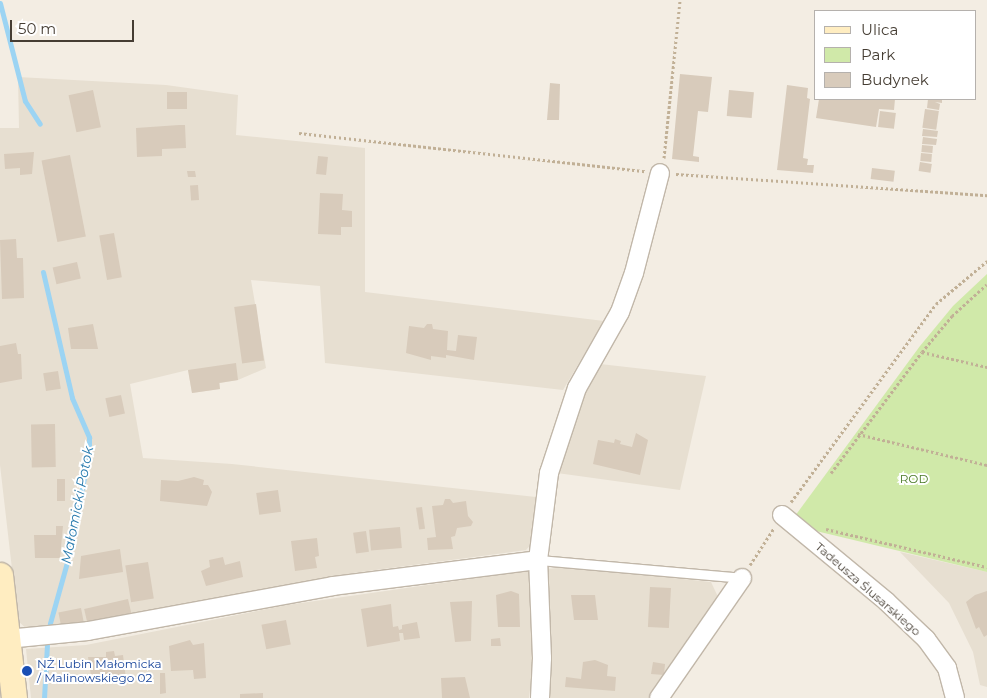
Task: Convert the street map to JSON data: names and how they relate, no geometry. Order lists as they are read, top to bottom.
{
  "streets": {
    "street": ["Tadeusza Ślusarskiego"]
  },
  "water": ["Małomicki Potok"],
  "parks": ["ROD"],
  "places": ["NŻ Lubin Małomicka / Malinowskiego 02"],
  "legend": ["Ulica", "Park", "Budynek"],
  "scale_bar": "50 m"
}
